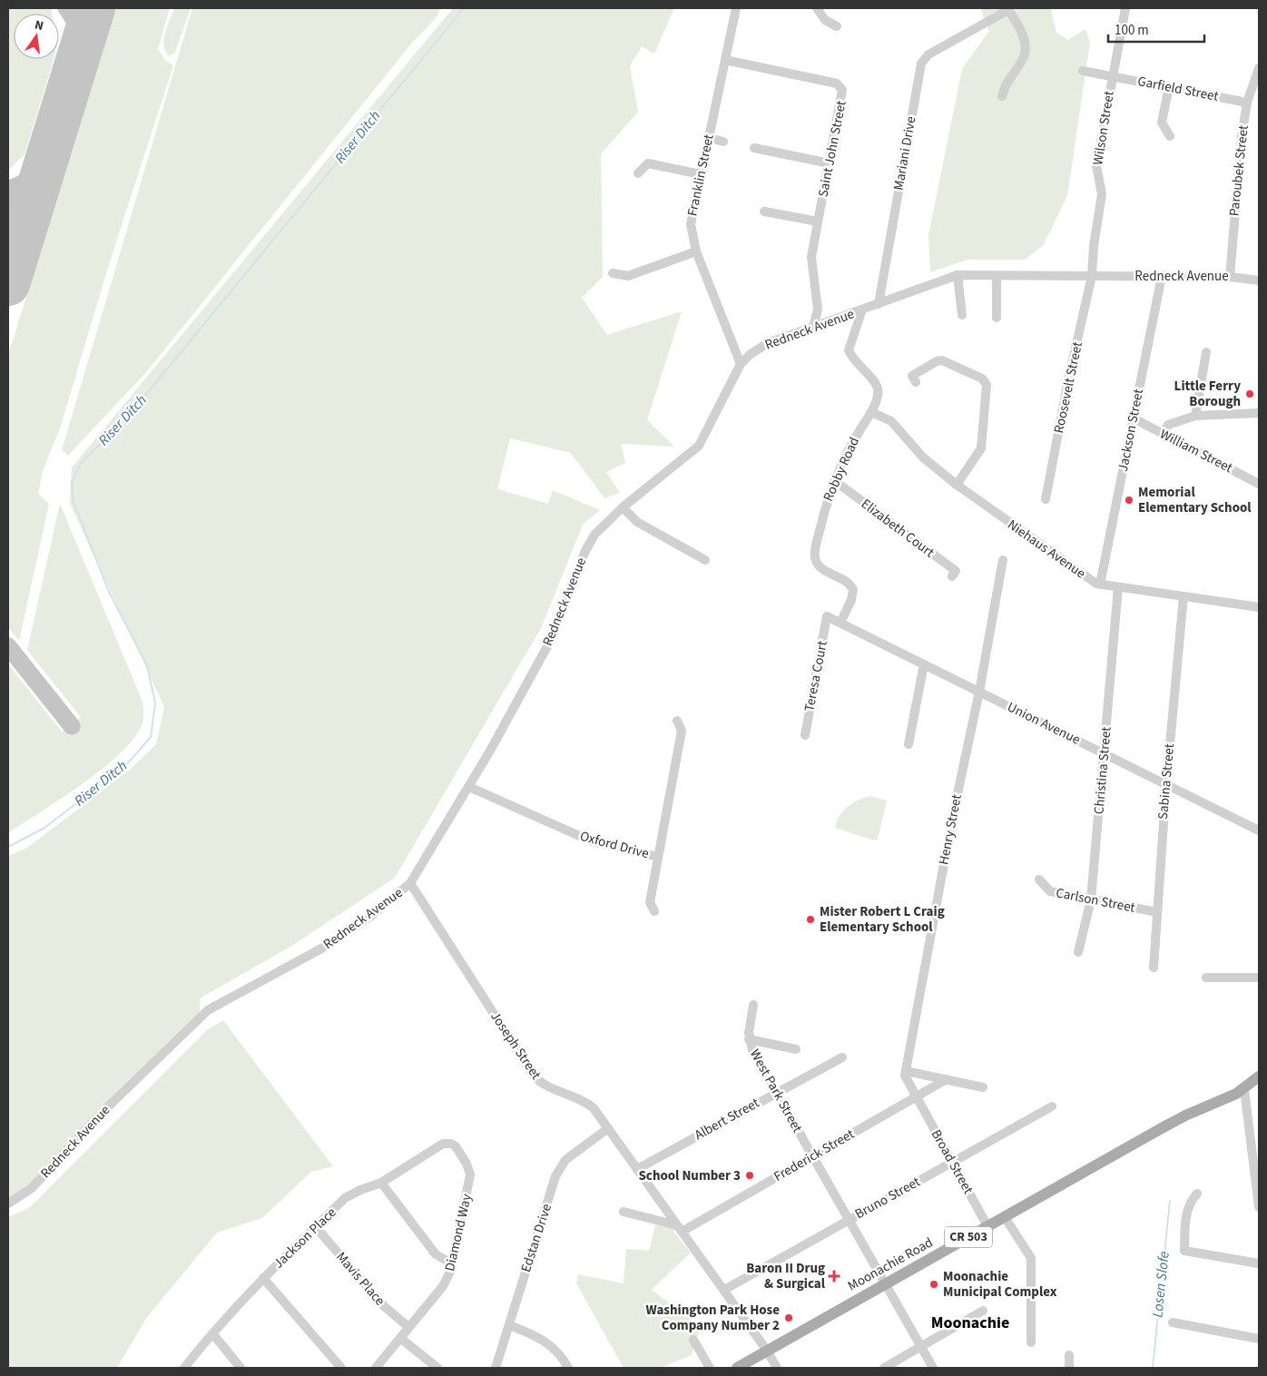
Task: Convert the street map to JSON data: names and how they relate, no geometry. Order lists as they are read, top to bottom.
{
  "streets": {
    "main road": ["CR 503", "Moonachie Road"],
    "street": [
      "Garfield Street",
      "Wilson Street",
      "Saint John Street",
      "Mariani Drive",
      "Paroubek Street",
      "Franklin Street",
      "Redneck Avenue",
      "Roosevelt Street",
      "Jackson Street",
      "William Street",
      "Robby Road",
      "Elizabeth Court",
      "Niehaus Avenue",
      "Teresa Court",
      "Union Avenue",
      "Christina Street",
      "Sabina Street",
      "Henry Street",
      "Oxford Drive",
      "Carlson Street",
      "Joseph Street",
      "West Park Street",
      "Albert Street",
      "Frederick Street",
      "Broad Street",
      "Bruno Street",
      "Diamond Way",
      "Jackson Place",
      "Edstan Drive",
      "Mavis Place"
    ]
  },
  "crossings": [
    ["Garfield Street", "Wilson Street"],
    ["Garfield Street", "Paroubek Street"],
    ["Wilson Street", "Redneck Avenue"],
    ["Wilson Street", "Roosevelt Street"],
    ["Saint John Street", "Franklin Street"],
    ["Saint John Street", "Redneck Avenue"],
    ["Mariani Drive", "Redneck Avenue"],
    ["Paroubek Street", "Redneck Avenue"],
    ["Franklin Street", "Redneck Avenue"],
    ["Redneck Avenue", "Roosevelt Street"],
    ["Redneck Avenue", "Jackson Street"],
    ["Redneck Avenue", "Robby Road"],
    ["Redneck Avenue", "Oxford Drive"],
    ["Redneck Avenue", "Joseph Street"],
    ["Jackson Street", "William Street"],
    ["Jackson Street", "Niehaus Avenue"],
    ["Robby Road", "Elizabeth Court"],
    ["Robby Road", "Niehaus Avenue"],
    ["Robby Road", "Union Avenue"],
    ["Niehaus Avenue", "Christina Street"],
    ["Niehaus Avenue", "Sabina Street"],
    ["Teresa Court", "Union Avenue"],
    ["Union Avenue", "Christina Street"],
    ["Union Avenue", "Sabina Street"],
    ["Union Avenue", "Henry Street"],
    ["Christina Street", "Carlson Street"],
    ["Sabina Street", "Carlson Street"],
    ["Henry Street", "Frederick Street"],
    ["Henry Street", "Broad Street"],
    ["Joseph Street", "Albert Street"],
    ["Joseph Street", "Frederick Street"],
    ["Joseph Street", "Bruno Street"],
    ["Joseph Street", "Edstan Drive"],
    ["Joseph Street", "Moonachie Road"],
    ["West Park Street", "Albert Street"],
    ["West Park Street", "Frederick Street"],
    ["West Park Street", "Bruno Street"],
    ["West Park Street", "Moonachie Road"],
    ["Frederick Street", "Broad Street"],
    ["Broad Street", "Bruno Street"],
    ["Broad Street", "Moonachie Road"],
    ["Diamond Way", "Jackson Place"],
    ["Diamond Way", "Mavis Place"],
    ["CR 503", "Moonachie Road"],
    ["Jackson Place", "Mavis Place"]
  ],
  "districts": ["Moonachie"],
  "water": ["Riser Ditch", "Losen Slofe"],
  "places": {
    "other": [
      "Little Ferry Borough",
      "Memorial Elementary School",
      "Mister Robert L Craig Elementary School",
      "School Number 3",
      "Moonachie Municipal Complex",
      "Washington Park Hose Company Number 2"
    ],
    "health": ["Baron II Drug & Surgical"]
  },
  "scale_bar": "100 m",
  "north": "top"
}
